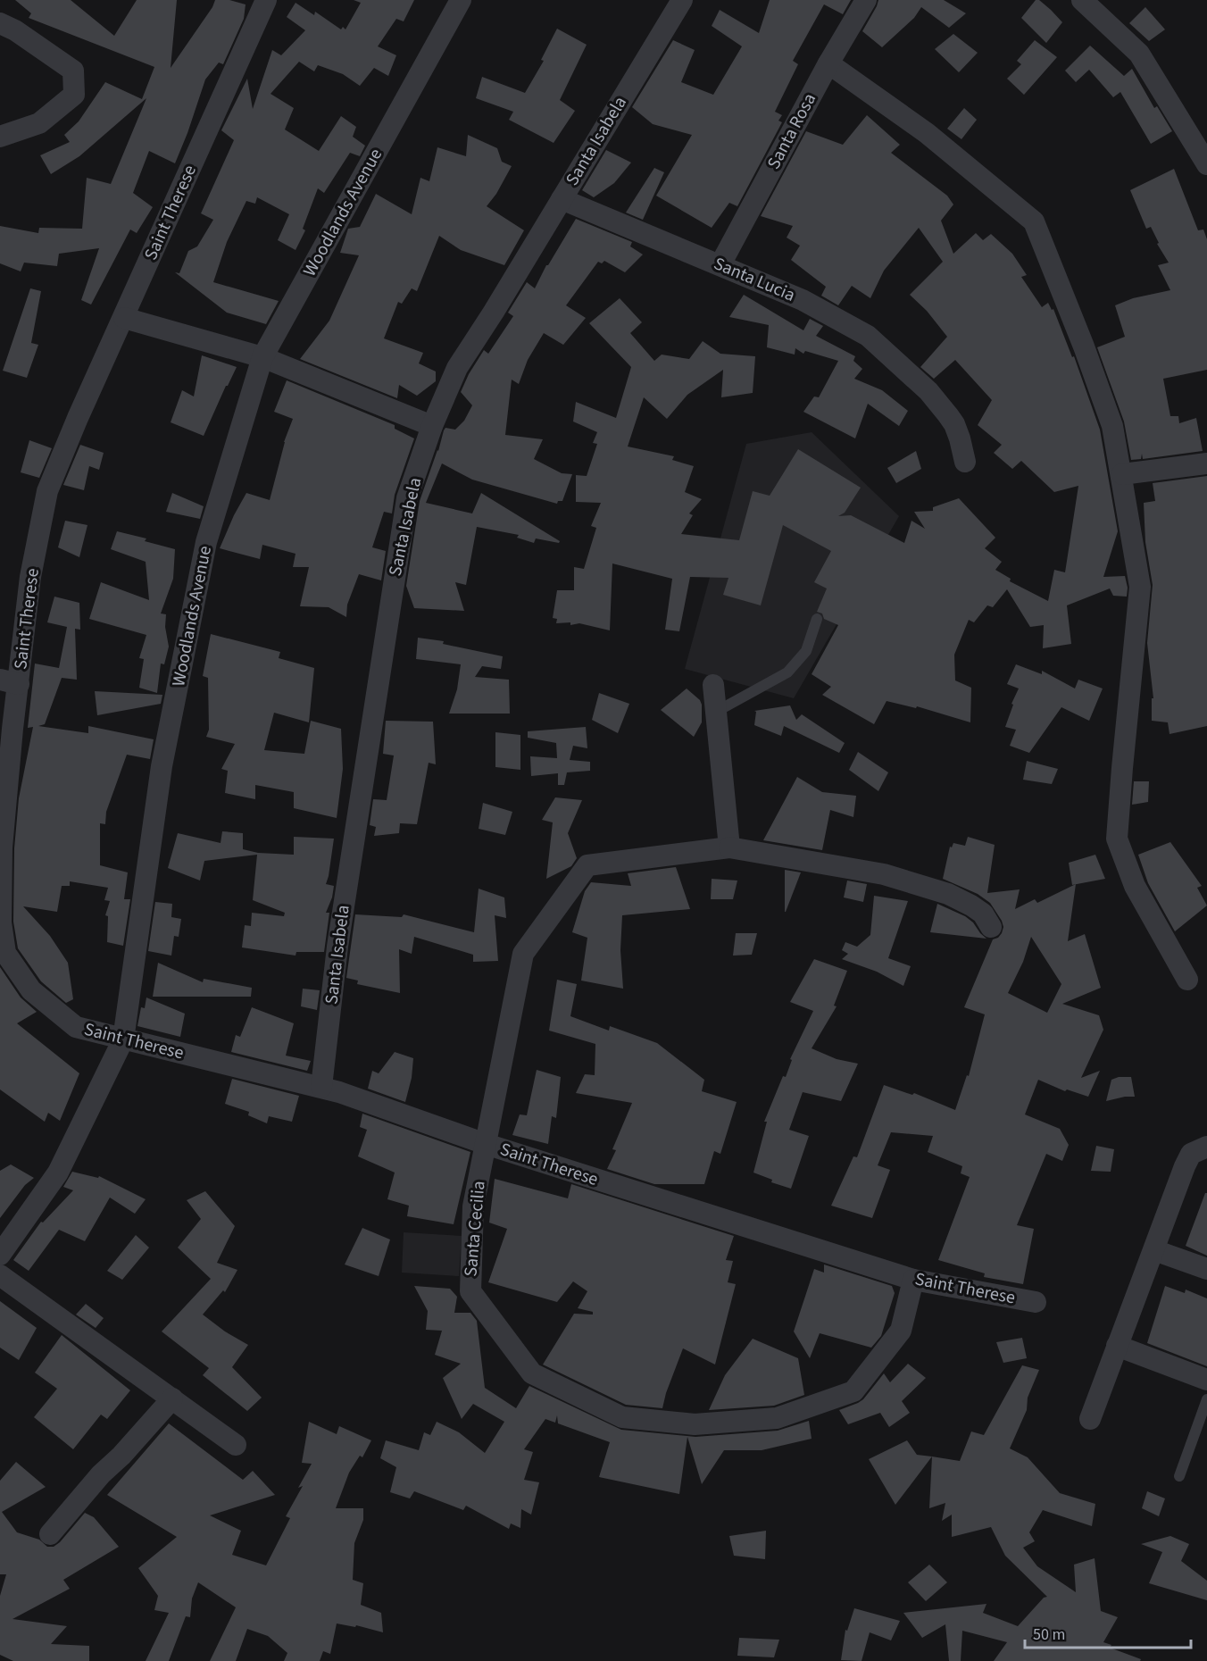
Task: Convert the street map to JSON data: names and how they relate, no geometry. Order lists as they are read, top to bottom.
{
  "streets": {
    "street": [
      "Santa Rosa",
      "Santa Isabela",
      "Saint Therese",
      "Woodlands Avenue",
      "Santa Lucia",
      "Santa Cecilia"
    ]
  },
  "crossings": [
    ["Santa Rosa", "Santa Lucia"],
    ["Santa Isabela", "Saint Therese"],
    ["Santa Isabela", "Santa Lucia"],
    ["Saint Therese", "Woodlands Avenue"],
    ["Saint Therese", "Santa Cecilia"]
  ],
  "scale_bar": "50 m"
}
